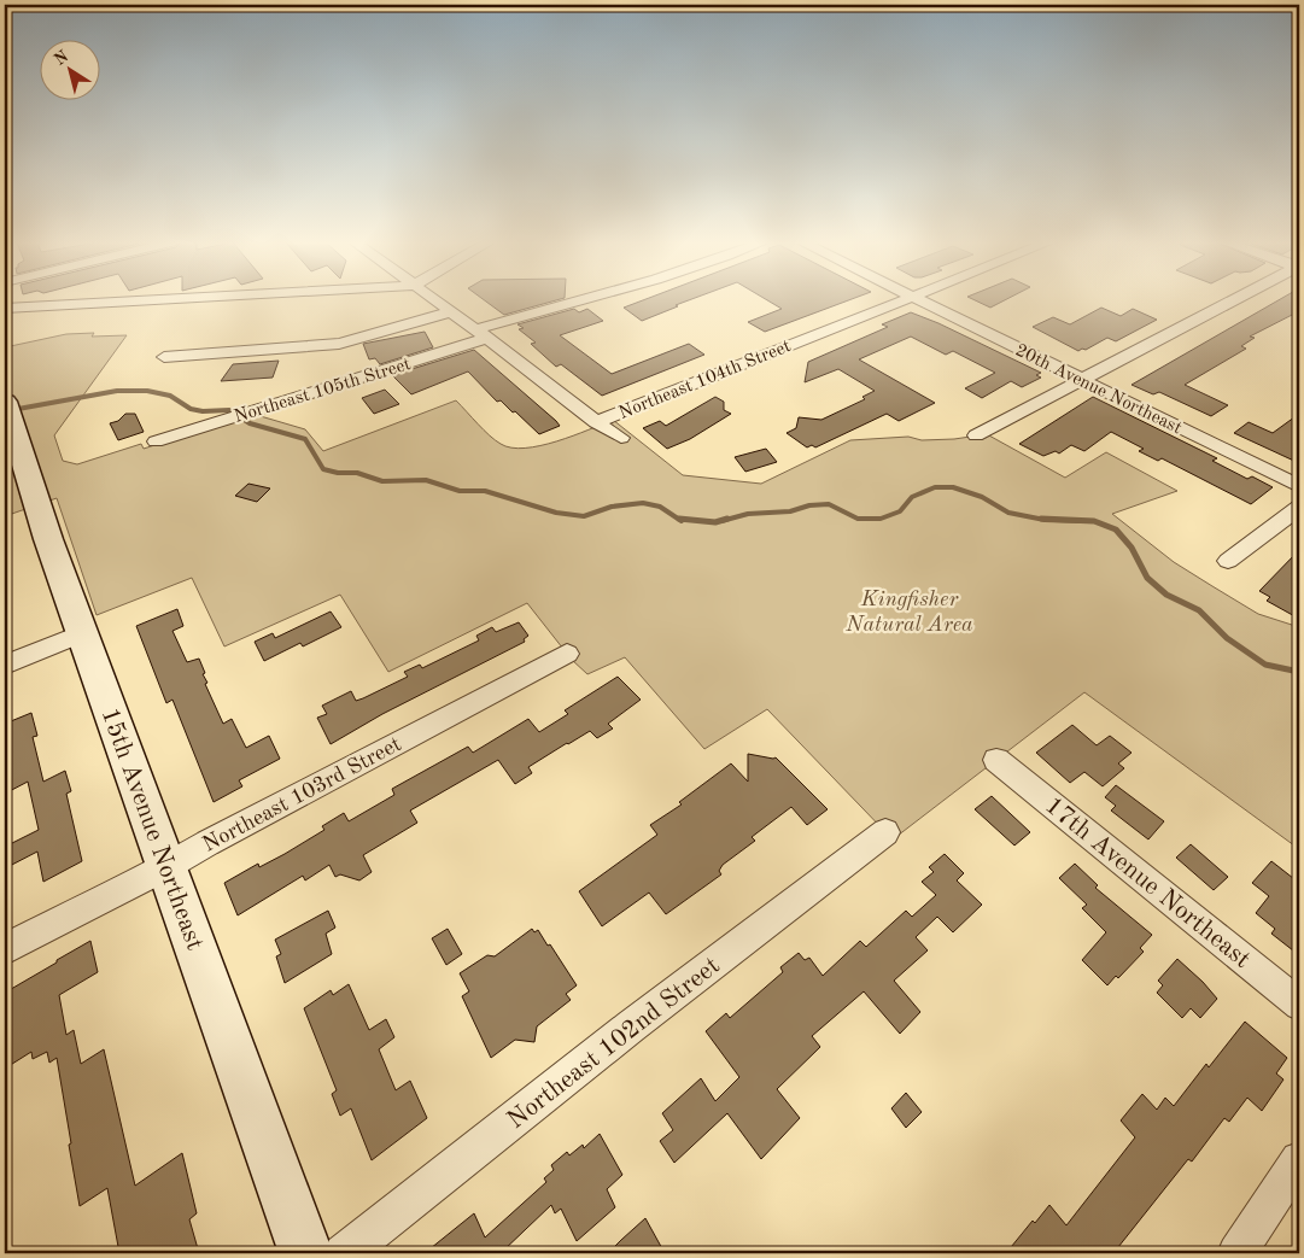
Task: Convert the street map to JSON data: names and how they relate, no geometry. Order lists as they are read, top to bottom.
{
  "streets": {
    "street": [
      "Northeast 104th Street",
      "20th Avenue Northeast",
      "Northeast 105th Street",
      "Northeast 103rd Street",
      "15th Avenue Northeast",
      "17th Avenue Northeast",
      "Northeast 102nd Street"
    ]
  },
  "crossings": [
    ["Northeast 103rd Street", "15th Avenue Northeast"]
  ],
  "parks": ["Kingfisher Natural Area"],
  "north": "top left"
}
